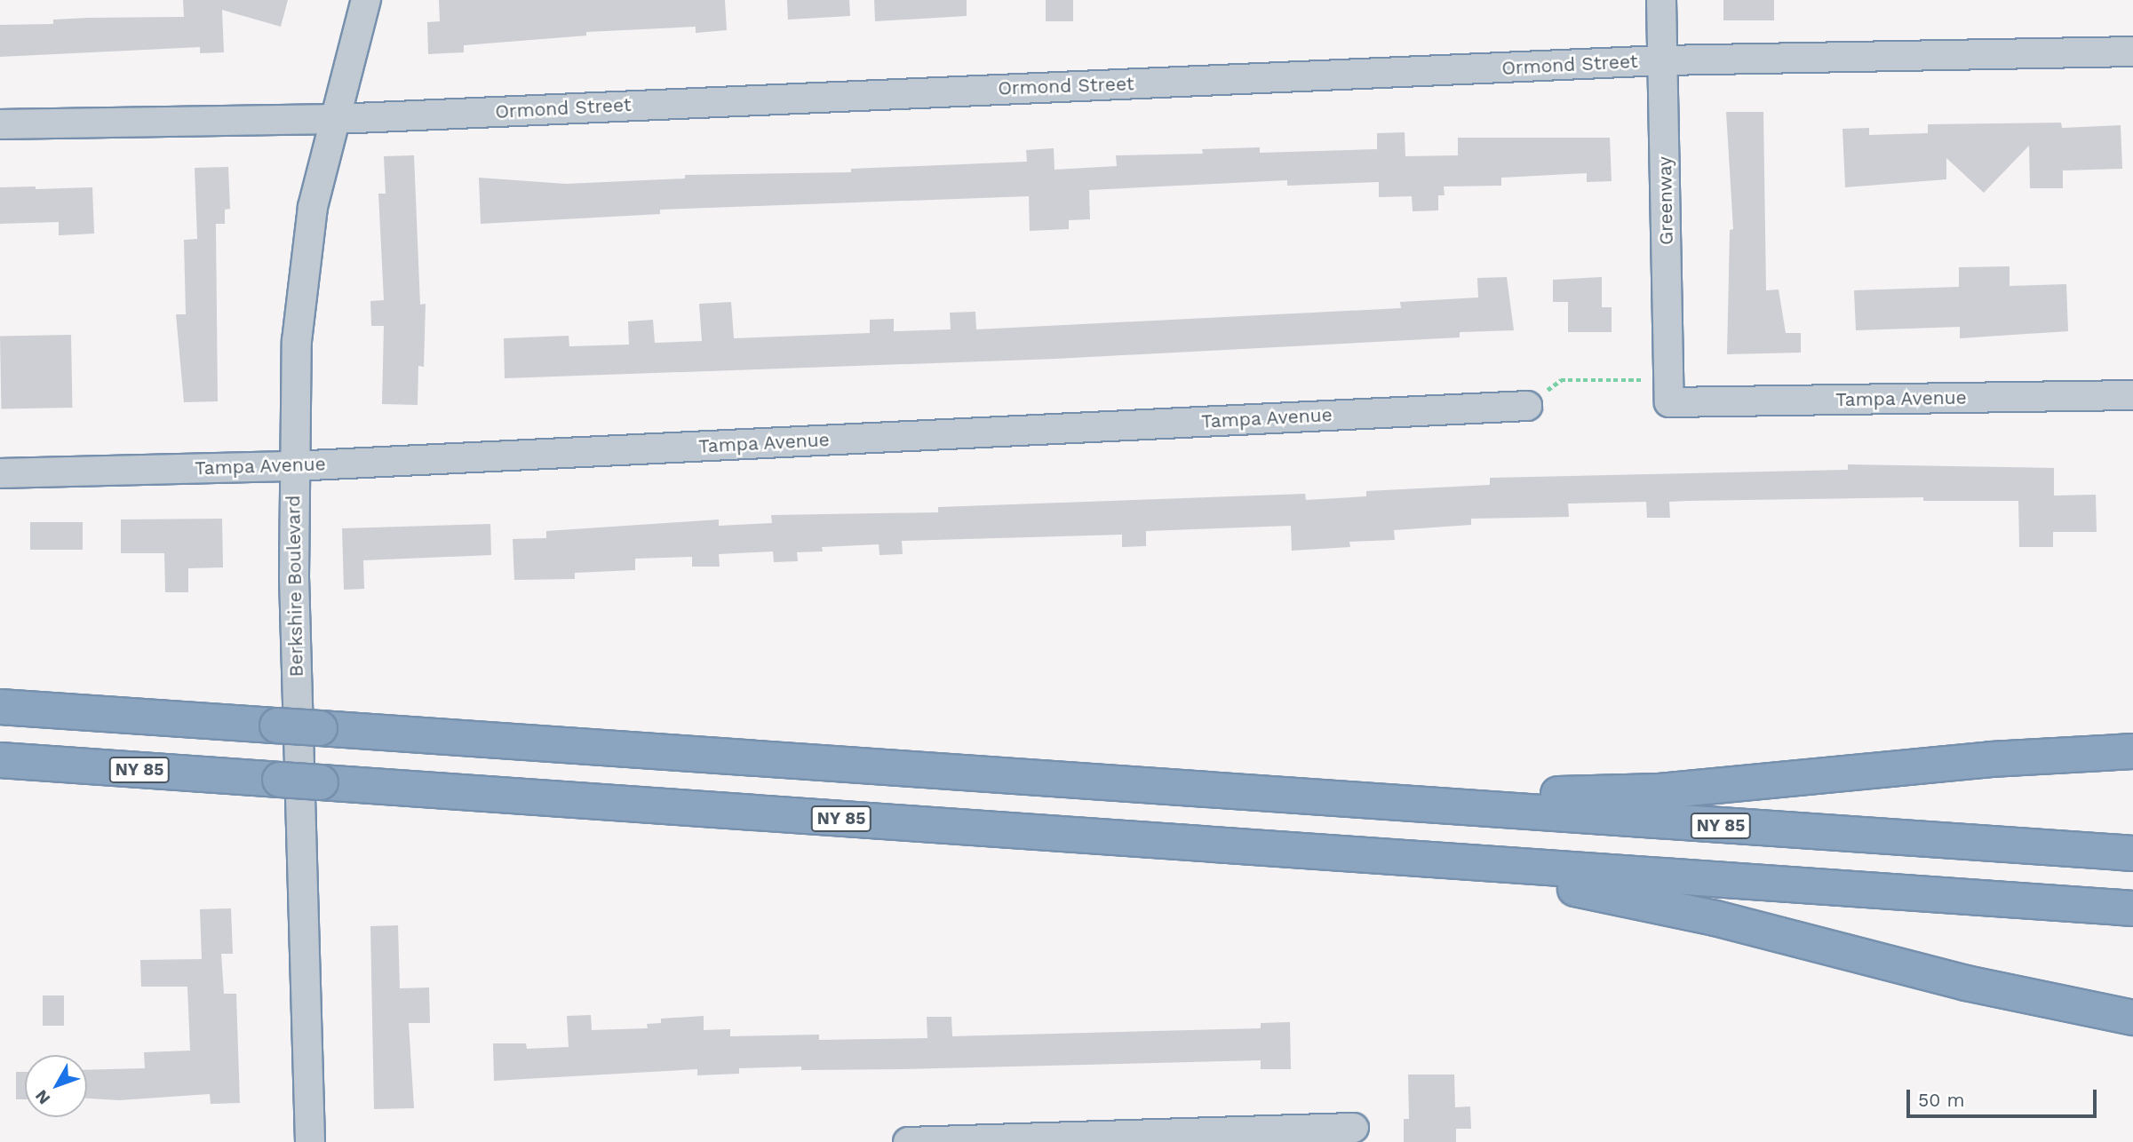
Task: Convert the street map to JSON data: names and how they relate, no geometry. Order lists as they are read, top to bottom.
{
  "streets": {
    "highway": ["NY 85"],
    "street": [
      "Ormond Street",
      "Greenway",
      "Tampa Avenue",
      "Berkshire Boulevard"
    ]
  },
  "crossings": [
    ["Ormond Street", "Greenway"],
    ["Ormond Street", "Berkshire Boulevard"],
    ["Greenway", "Tampa Avenue"],
    ["Tampa Avenue", "Berkshire Boulevard"]
  ],
  "scale_bar": "50 m",
  "north": "bottom left"
}
